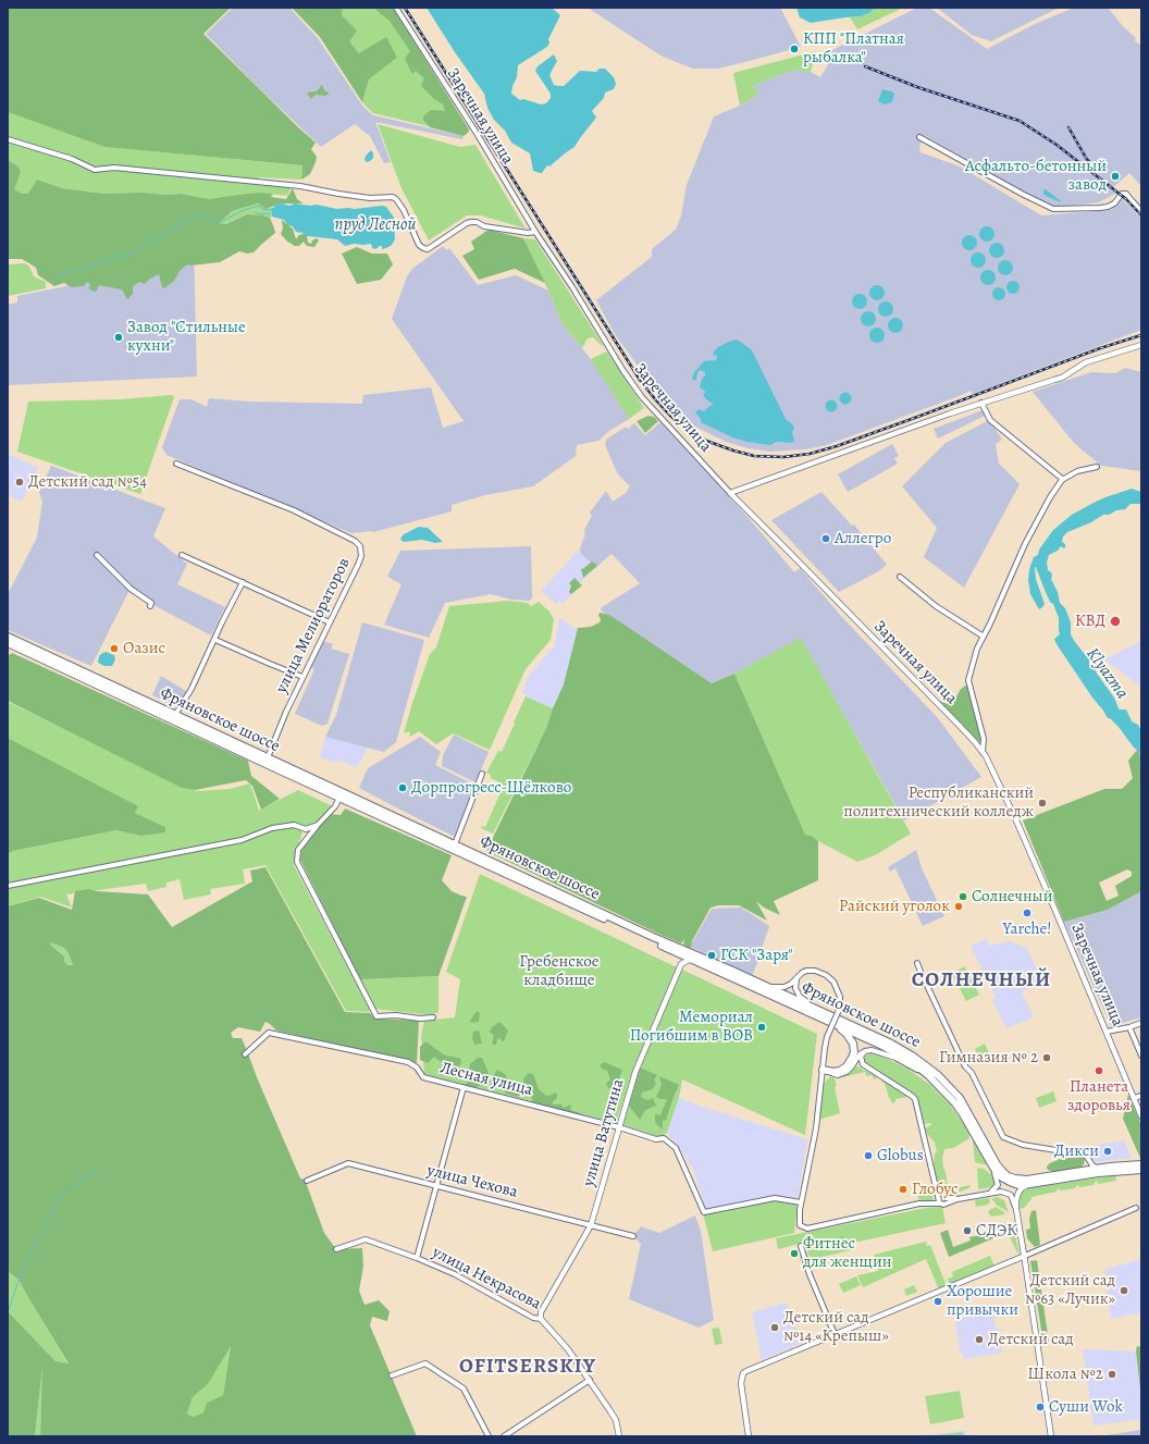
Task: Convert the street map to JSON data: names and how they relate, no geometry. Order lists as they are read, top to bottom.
{
  "streets": {
    "main road": ["Фряновское шоссе"],
    "street": [
      "Заречная улица",
      "улица Мелиораторов",
      "Лесная улица",
      "улица Ватутина",
      "улица Чехова",
      "улица Некрасова"
    ]
  },
  "crossings": [
    ["улица Мелиораторов", "Фряновское шоссе"],
    ["Лесная улица", "улица Ватутина"],
    ["улица Ватутина", "улица Чехова"],
    ["улица Ватутина", "улица Некрасова"]
  ],
  "districts": ["СОЛНЕЧНЫЙ", "OFITSERSKIY"],
  "water": ["пруд Лесной", "Klyazma"],
  "parks": ["Гребенское кладбище"],
  "places": [
    "КПП \"Платная рыбалка\"",
    "Асфальто-бетонный завод",
    "Завод \"Стильные кухни\"",
    "Детский сад №54",
    "Аллегро",
    "КВД",
    "Оазис",
    "Дорпрогресс-Щёлково",
    "Республиканский политехнический колледж",
    "Солнечный",
    "Райский уголок",
    "Yarche!",
    "ГСК \"Заря\"",
    "Мемориал Погибшим в ВОВ",
    "Гимназия № 2",
    "Планета здоровья",
    "Дикси",
    "Globus",
    "Глобус",
    "СДЭК",
    "Фитнес для женщин",
    "Детский сад №63 «Лучик»",
    "Хорошие привычки",
    "Детский сад №14 «Крепыш»",
    "Детский сад",
    "Школа №2",
    "Суши Wok"
  ]
}
